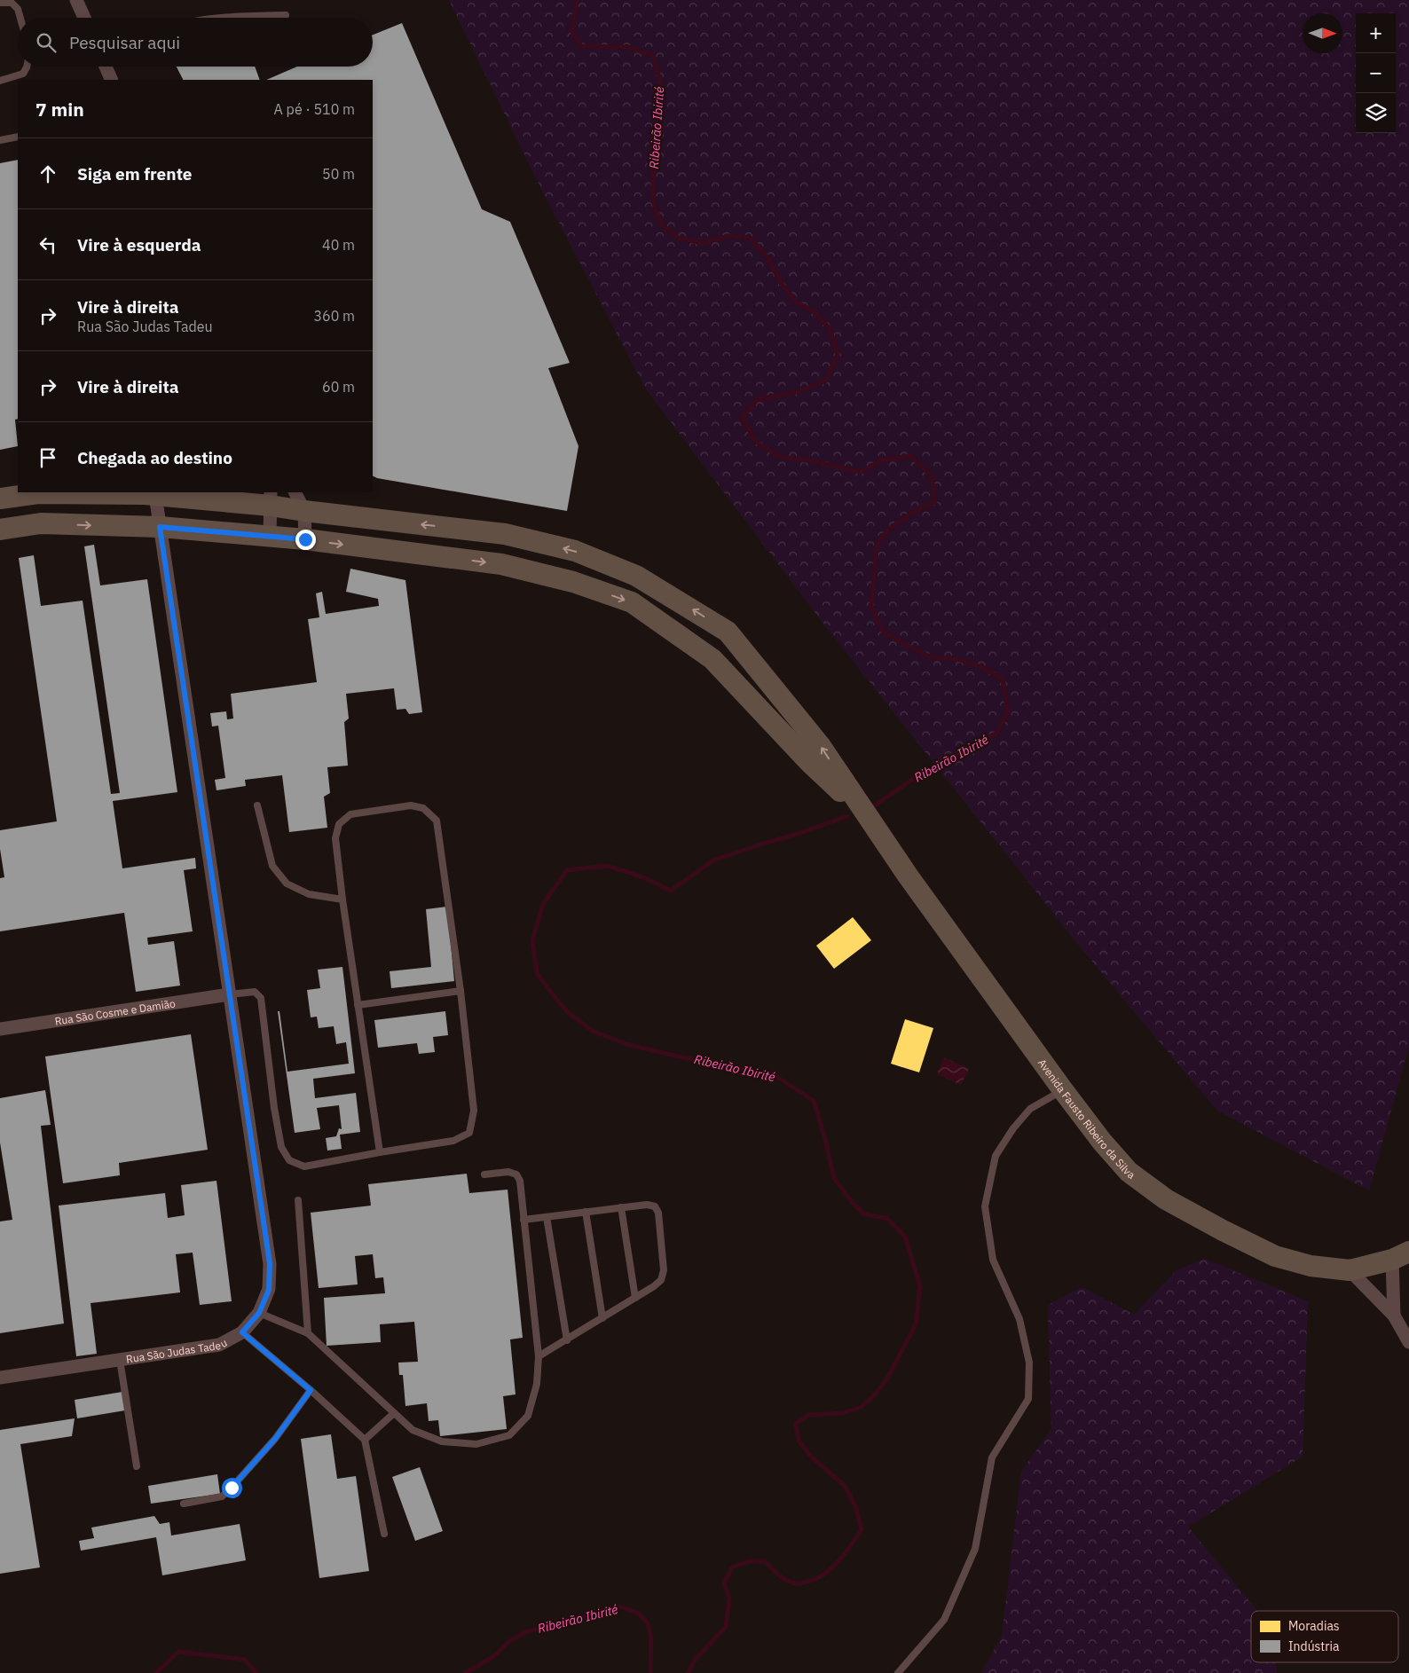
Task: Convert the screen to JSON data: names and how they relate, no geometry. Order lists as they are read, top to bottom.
{
  "streets": {
    "main road": ["Avenida Fausto Ribeiro da Silva"],
    "street": ["Rua São Cosme e Damião", "Rua São Judas Tadeu"]
  },
  "crossings": [
    ["Rua São Cosme e Damião", "Rua São Judas Tadeu"]
  ],
  "water": ["Ribeirão Ibirité"],
  "legend": ["Moradias", "Indústria"],
  "north": "right",
  "page": {
    "map_buttons": ["+", "−"],
    "search": "Pesquisar aqui",
    "heading": ["7 min", "A pé · 510 m"],
    "list": [
      ["Siga em frente", "50 m"],
      ["Vire à esquerda", "40 m"],
      ["Vire à direita", "Rua São Judas Tadeu", "360 m"],
      ["Vire à direita", "60 m"],
      "Chegada ao destino"
    ]
  }
}
